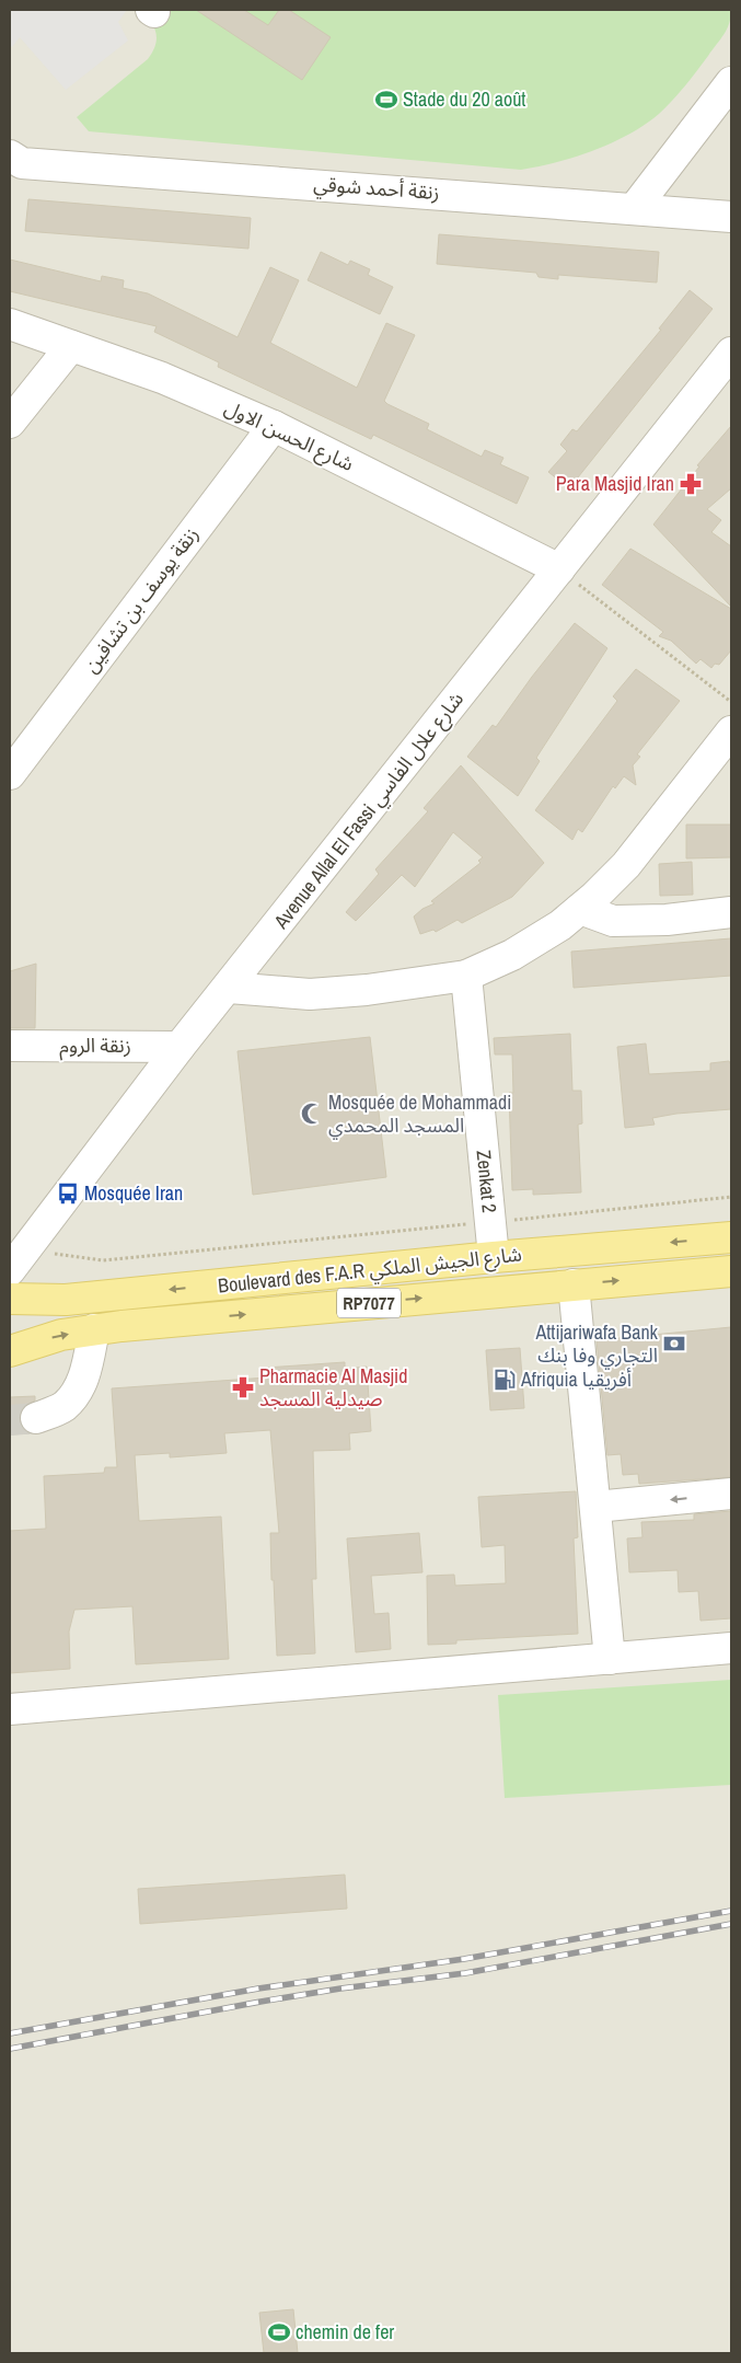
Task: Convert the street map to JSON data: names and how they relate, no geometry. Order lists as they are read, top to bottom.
{
  "streets": {
    "main road": ["Boulevard des F.A.R شارع الجيش الملكي", "RP7077"],
    "street": [
      "زنقة أحمد شوقي",
      "شارع الحسن الاول",
      "زنقة يوسف بن تشافين",
      "Avenue Allal El Fassi شارع علال الفاسي",
      "زنقة الروم",
      "Zenkat 2"
    ]
  },
  "crossings": [
    ["شارع الحسن الاول", "زنقة يوسف بن تشافين"],
    ["شارع الحسن الاول", "Avenue Allal El Fassi شارع علال الفاسي"],
    ["Avenue Allal El Fassi شارع علال الفاسي", "زنقة الروم"],
    ["Zenkat 2", "Boulevard des F.A.R شارع الجيش الملكي"]
  ],
  "places": {
    "sports": ["Stade du 20 août", "chemin de fer"],
    "pharmacy": ["Para Masjid Iran", "Pharmacie Al Masjid صيدلية المسجد"],
    "mosque": ["Mosquée de Mohammadi المسجد المحمدي"],
    "bus stop": ["Mosquée Iran"],
    "bank": ["Attijariwafa Bank التجاري وفا بنك"],
    "fuel station": ["Afriquia أفريقيا"]
  }
}
